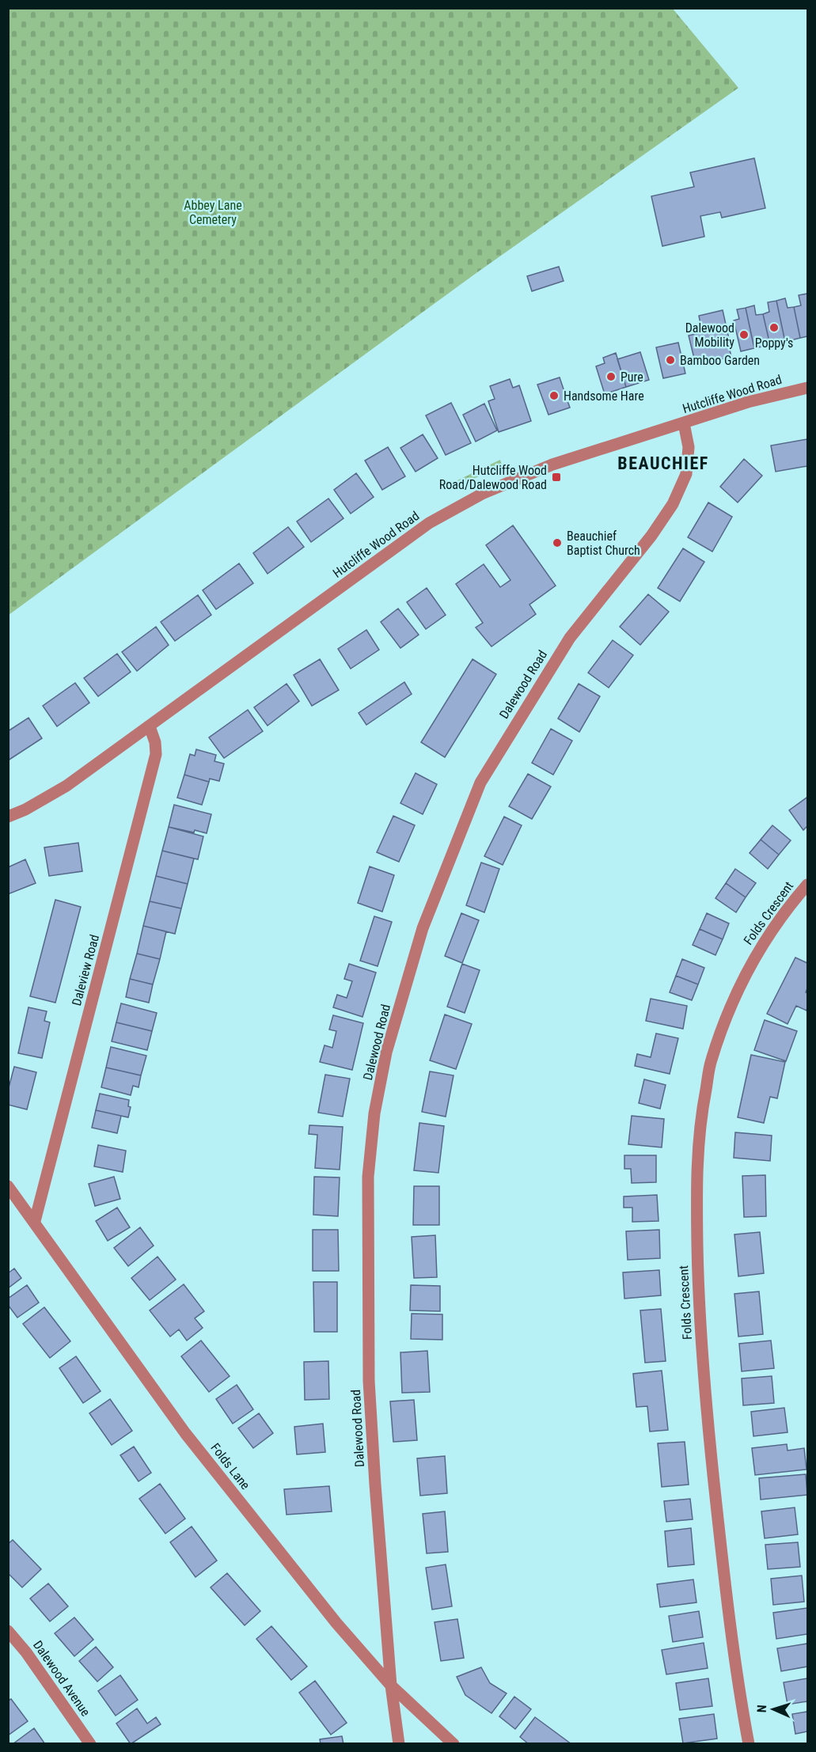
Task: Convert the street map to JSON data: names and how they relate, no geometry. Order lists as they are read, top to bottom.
{
  "streets": {
    "street": [
      "Hutcliffe Wood Road",
      "Dalewood Road",
      "Folds Crescent",
      "Daleview Road",
      "Folds Lane",
      "Dalewood Avenue"
    ]
  },
  "crossings": [
    ["Hutcliffe Wood Road", "Dalewood Road"],
    ["Hutcliffe Wood Road", "Daleview Road"],
    ["Dalewood Road", "Folds Lane"],
    ["Daleview Road", "Folds Lane"]
  ],
  "districts": ["BEAUCHIEF"],
  "parks": ["Abbey Lane Cemetery"],
  "places": {
    "other": [
      "Poppy's",
      "Dalewood Mobility",
      "Bamboo Garden",
      "Pure",
      "Handsome Hare",
      "Beauchief Baptist Church"
    ],
    "transit": ["Hutcliffe Wood Road/Dalewood Road"]
  },
  "north": "left"
}
